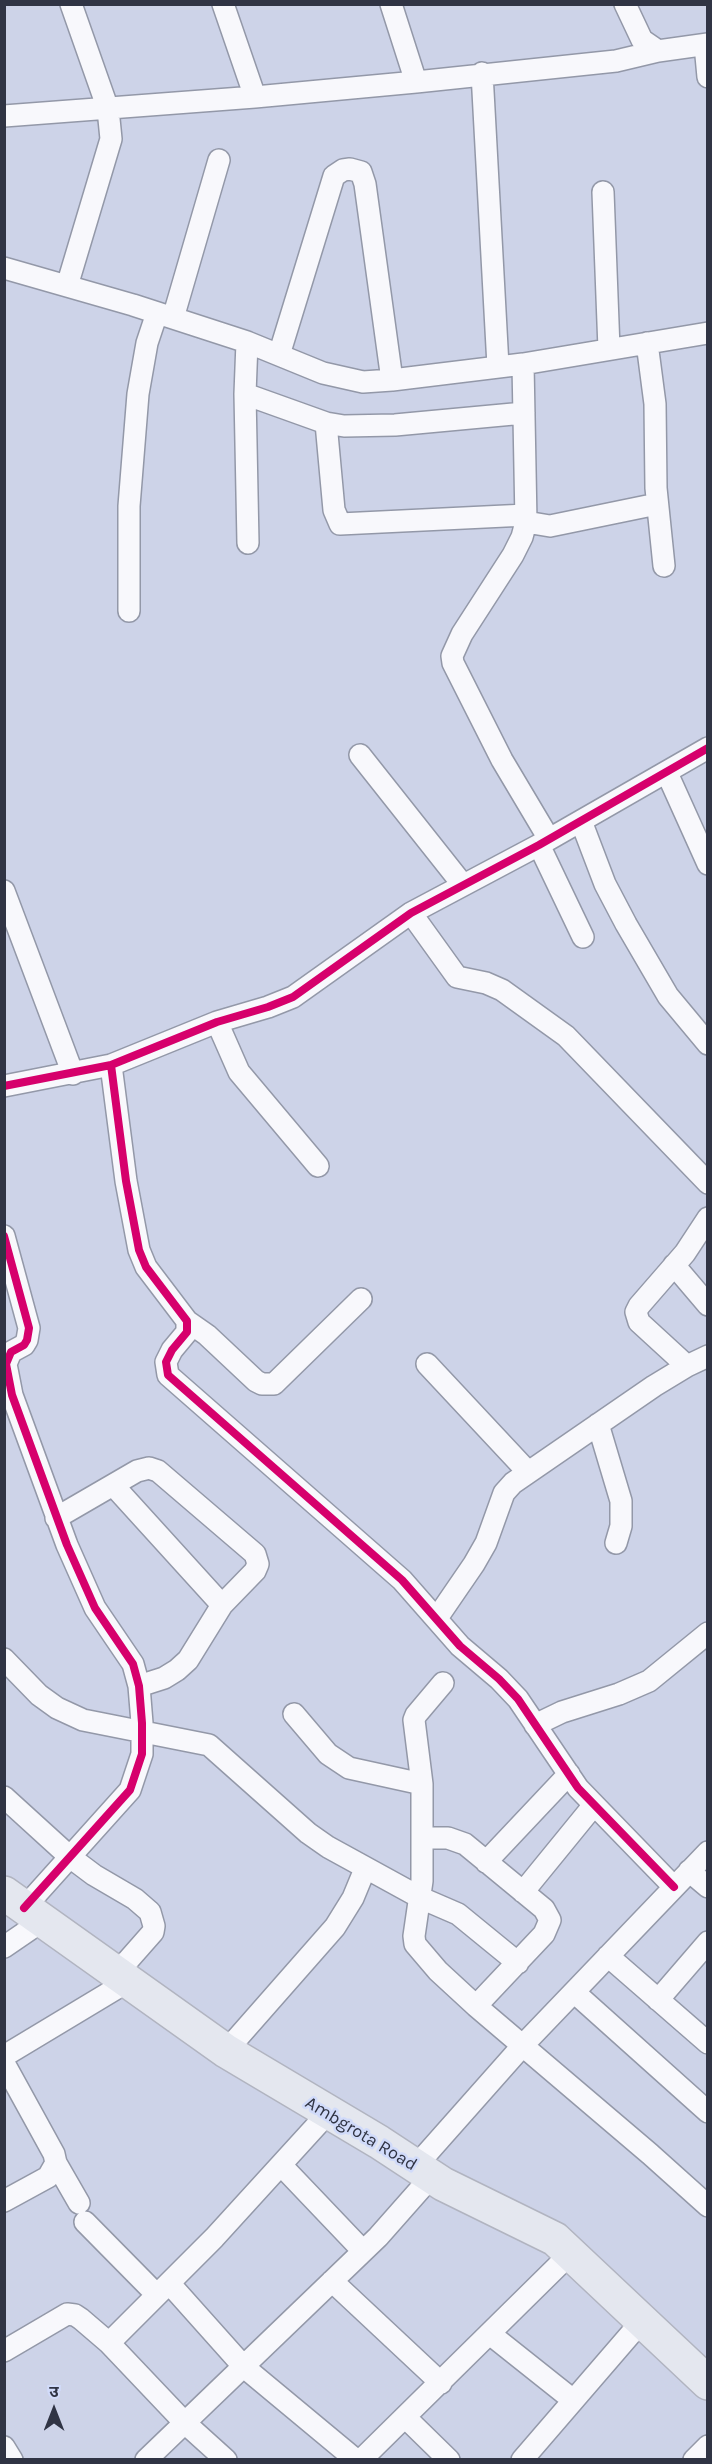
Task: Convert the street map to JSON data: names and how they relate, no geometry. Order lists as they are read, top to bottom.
{
  "streets": {
    "main road": ["Ambgrota Road"]
  },
  "north": "top"
}
